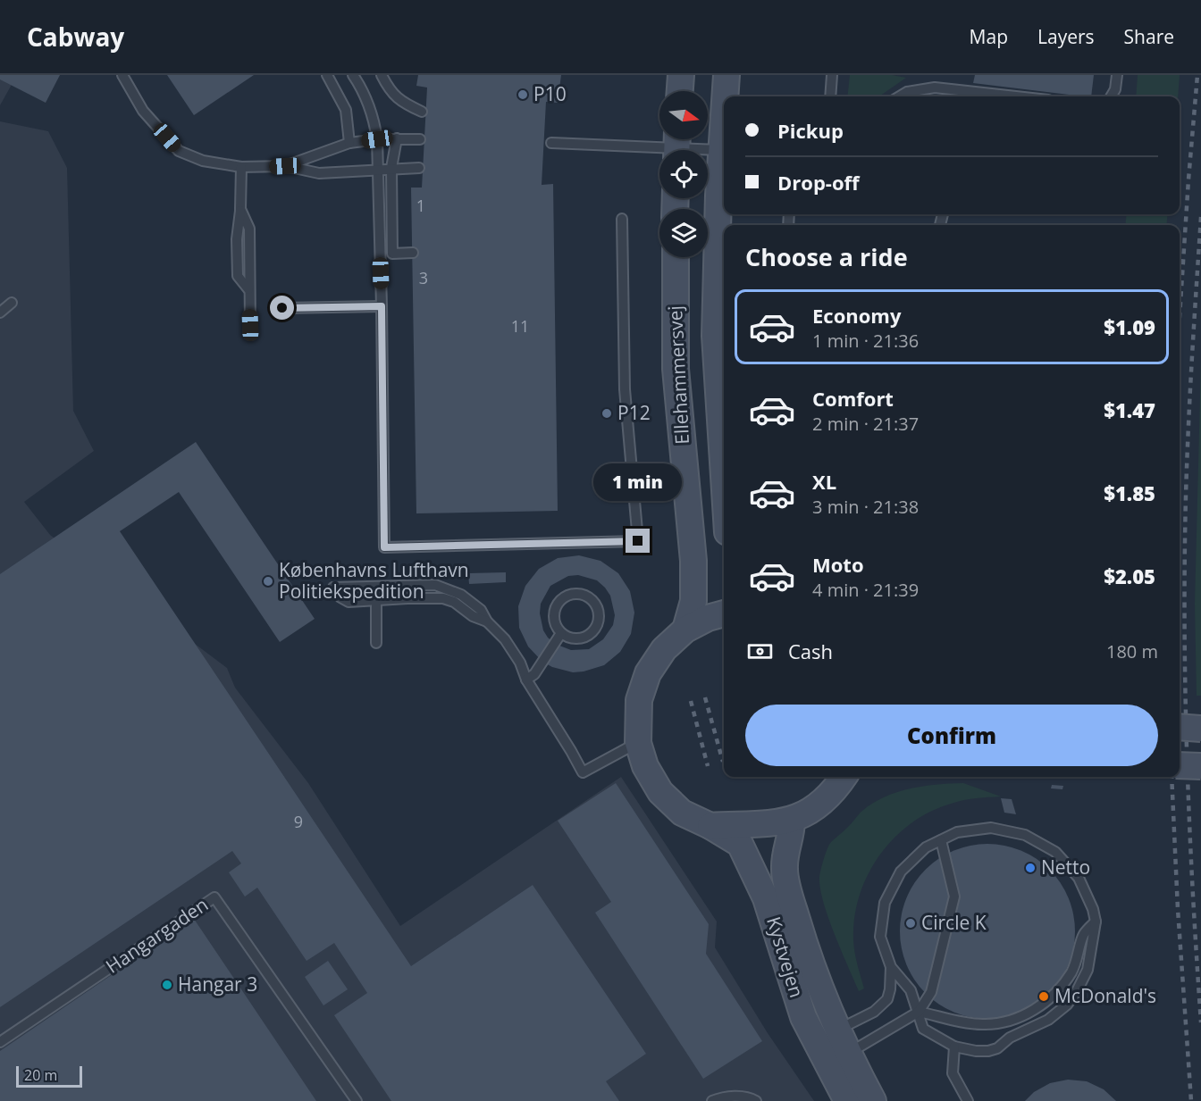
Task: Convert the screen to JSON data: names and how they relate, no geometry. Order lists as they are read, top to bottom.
{
  "streets": {
    "street": ["Ellehammersvej", "Kystvejen"],
    "lane": ["Hangargaden"]
  },
  "crossings": [
    ["Ellehammersvej", "Kystvejen"]
  ],
  "places": [
    "P10",
    "P12",
    "Københavns Lufthavn Politiekspedition",
    "Netto",
    "Circle K",
    "Hangar 3",
    "McDonald's"
  ],
  "house_numbers": [
    "1",
    "3",
    "11",
    "9"
  ],
  "scale_bar": "20 m",
  "north": "right",
  "page": {
    "header": "Cabway",
    "nav": ["Map", "Layers", "Share"],
    "banner": ["Pickup", "Drop-off"],
    "heading": "Choose a ride",
    "list": [
      {
        "name": "Economy",
        "note": "1 min · 21:36",
        "value": "$1.09"
      },
      {
        "name": "Comfort",
        "note": "2 min · 21:37",
        "value": "$1.47"
      },
      {
        "name": "XL",
        "note": "3 min · 21:38",
        "value": "$1.85"
      },
      {
        "name": "Moto",
        "note": "4 min · 21:39",
        "value": "$2.05"
      }
    ],
    "bubble": "1 min",
    "pay": ["Cash", "180 m"],
    "buttons": "Confirm",
    "scale": "20 m"
  }
}
